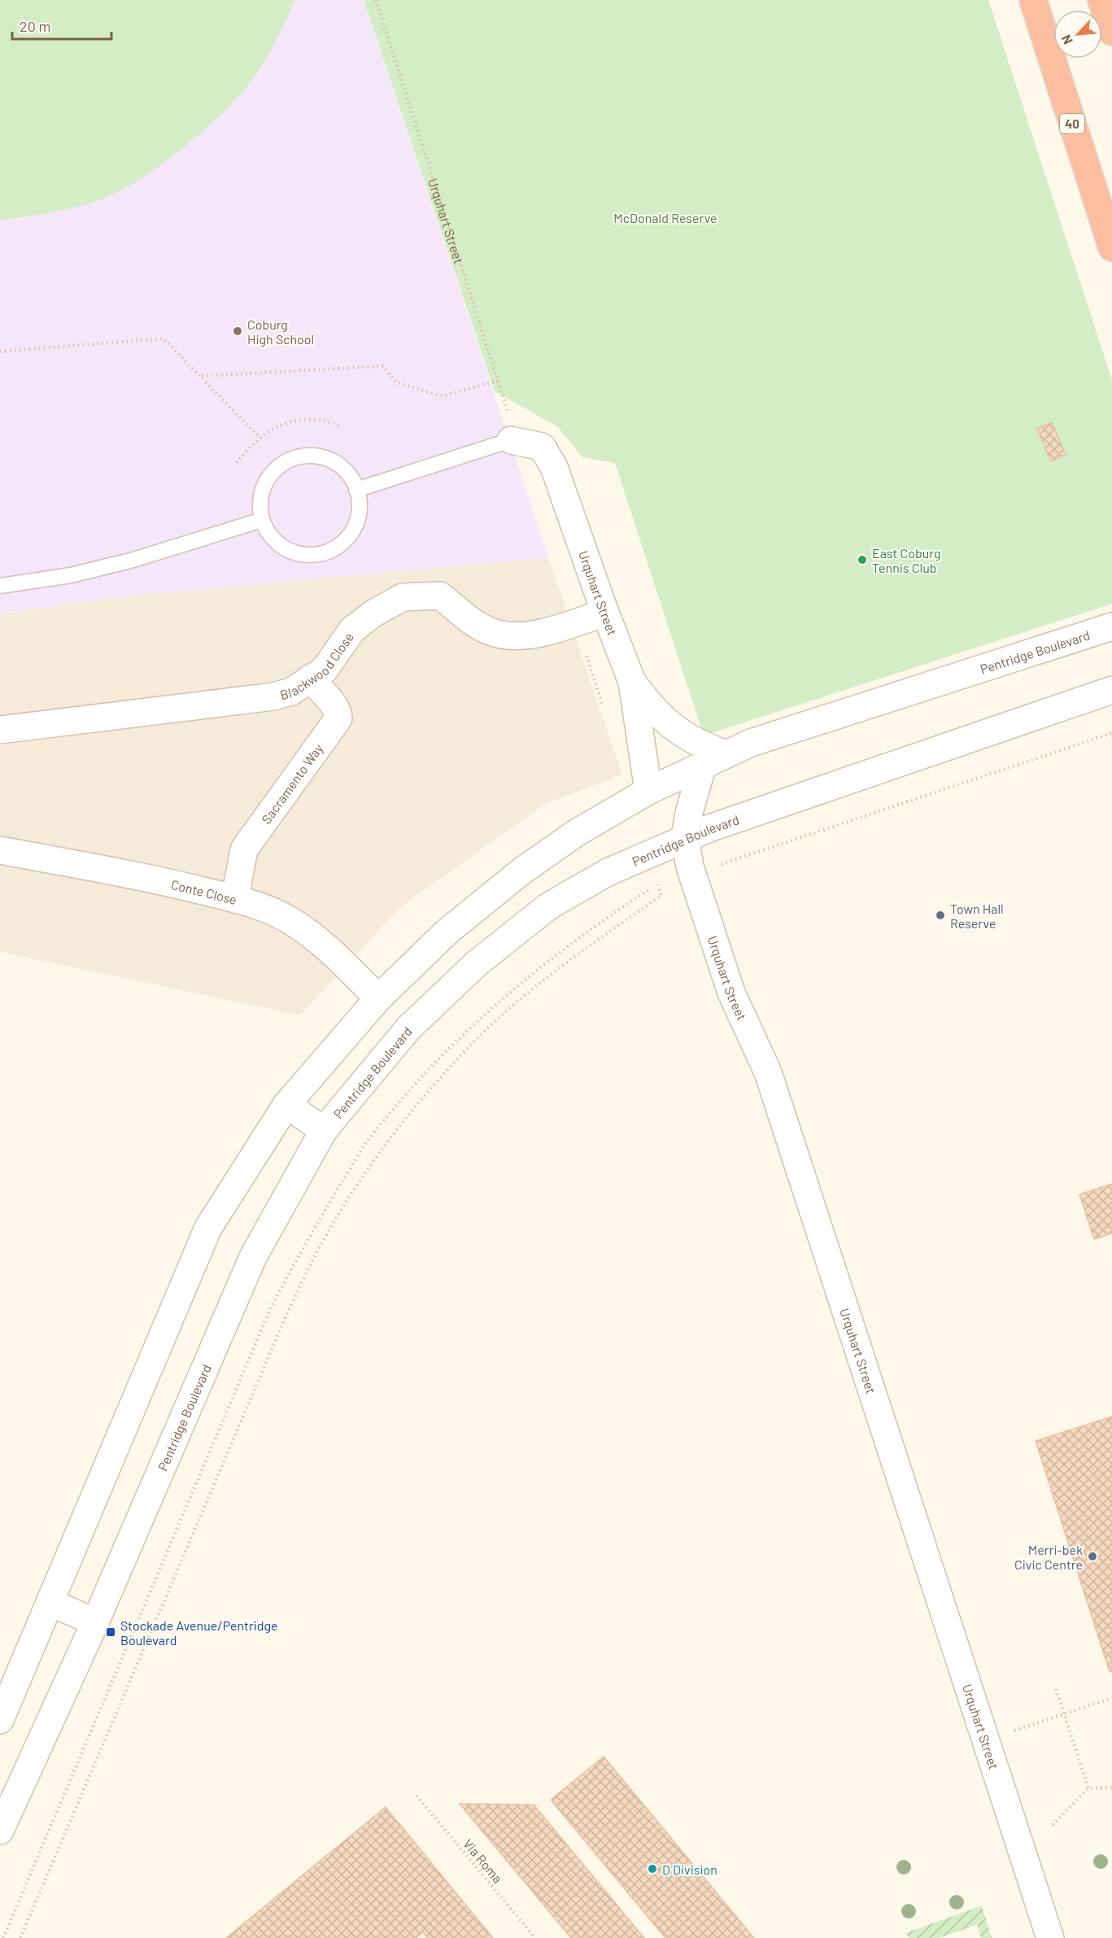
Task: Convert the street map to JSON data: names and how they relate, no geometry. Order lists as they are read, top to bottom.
{
  "streets": {
    "highway": ["40"],
    "street": [
      "Urquhart Street",
      "Pentridge Boulevard",
      "Blackwood Close",
      "Sacramento Way",
      "Conte Close"
    ],
    "path": ["Via Roma"]
  },
  "crossings": [
    ["Urquhart Street", "Pentridge Boulevard"],
    ["Urquhart Street", "Blackwood Close"],
    ["Pentridge Boulevard", "Conte Close"],
    ["Blackwood Close", "Sacramento Way"],
    ["Sacramento Way", "Conte Close"]
  ],
  "parks": ["McDonald Reserve"],
  "places": {
    "other": [
      "Coburg High School",
      "East Coburg Tennis Club",
      "Town Hall Reserve",
      "Merri-bek Civic Centre",
      "D Division"
    ],
    "transit": ["Stockade Avenue/Pentridge Boulevard"]
  },
  "scale_bar": "20 m",
  "north": "bottom left"
}
